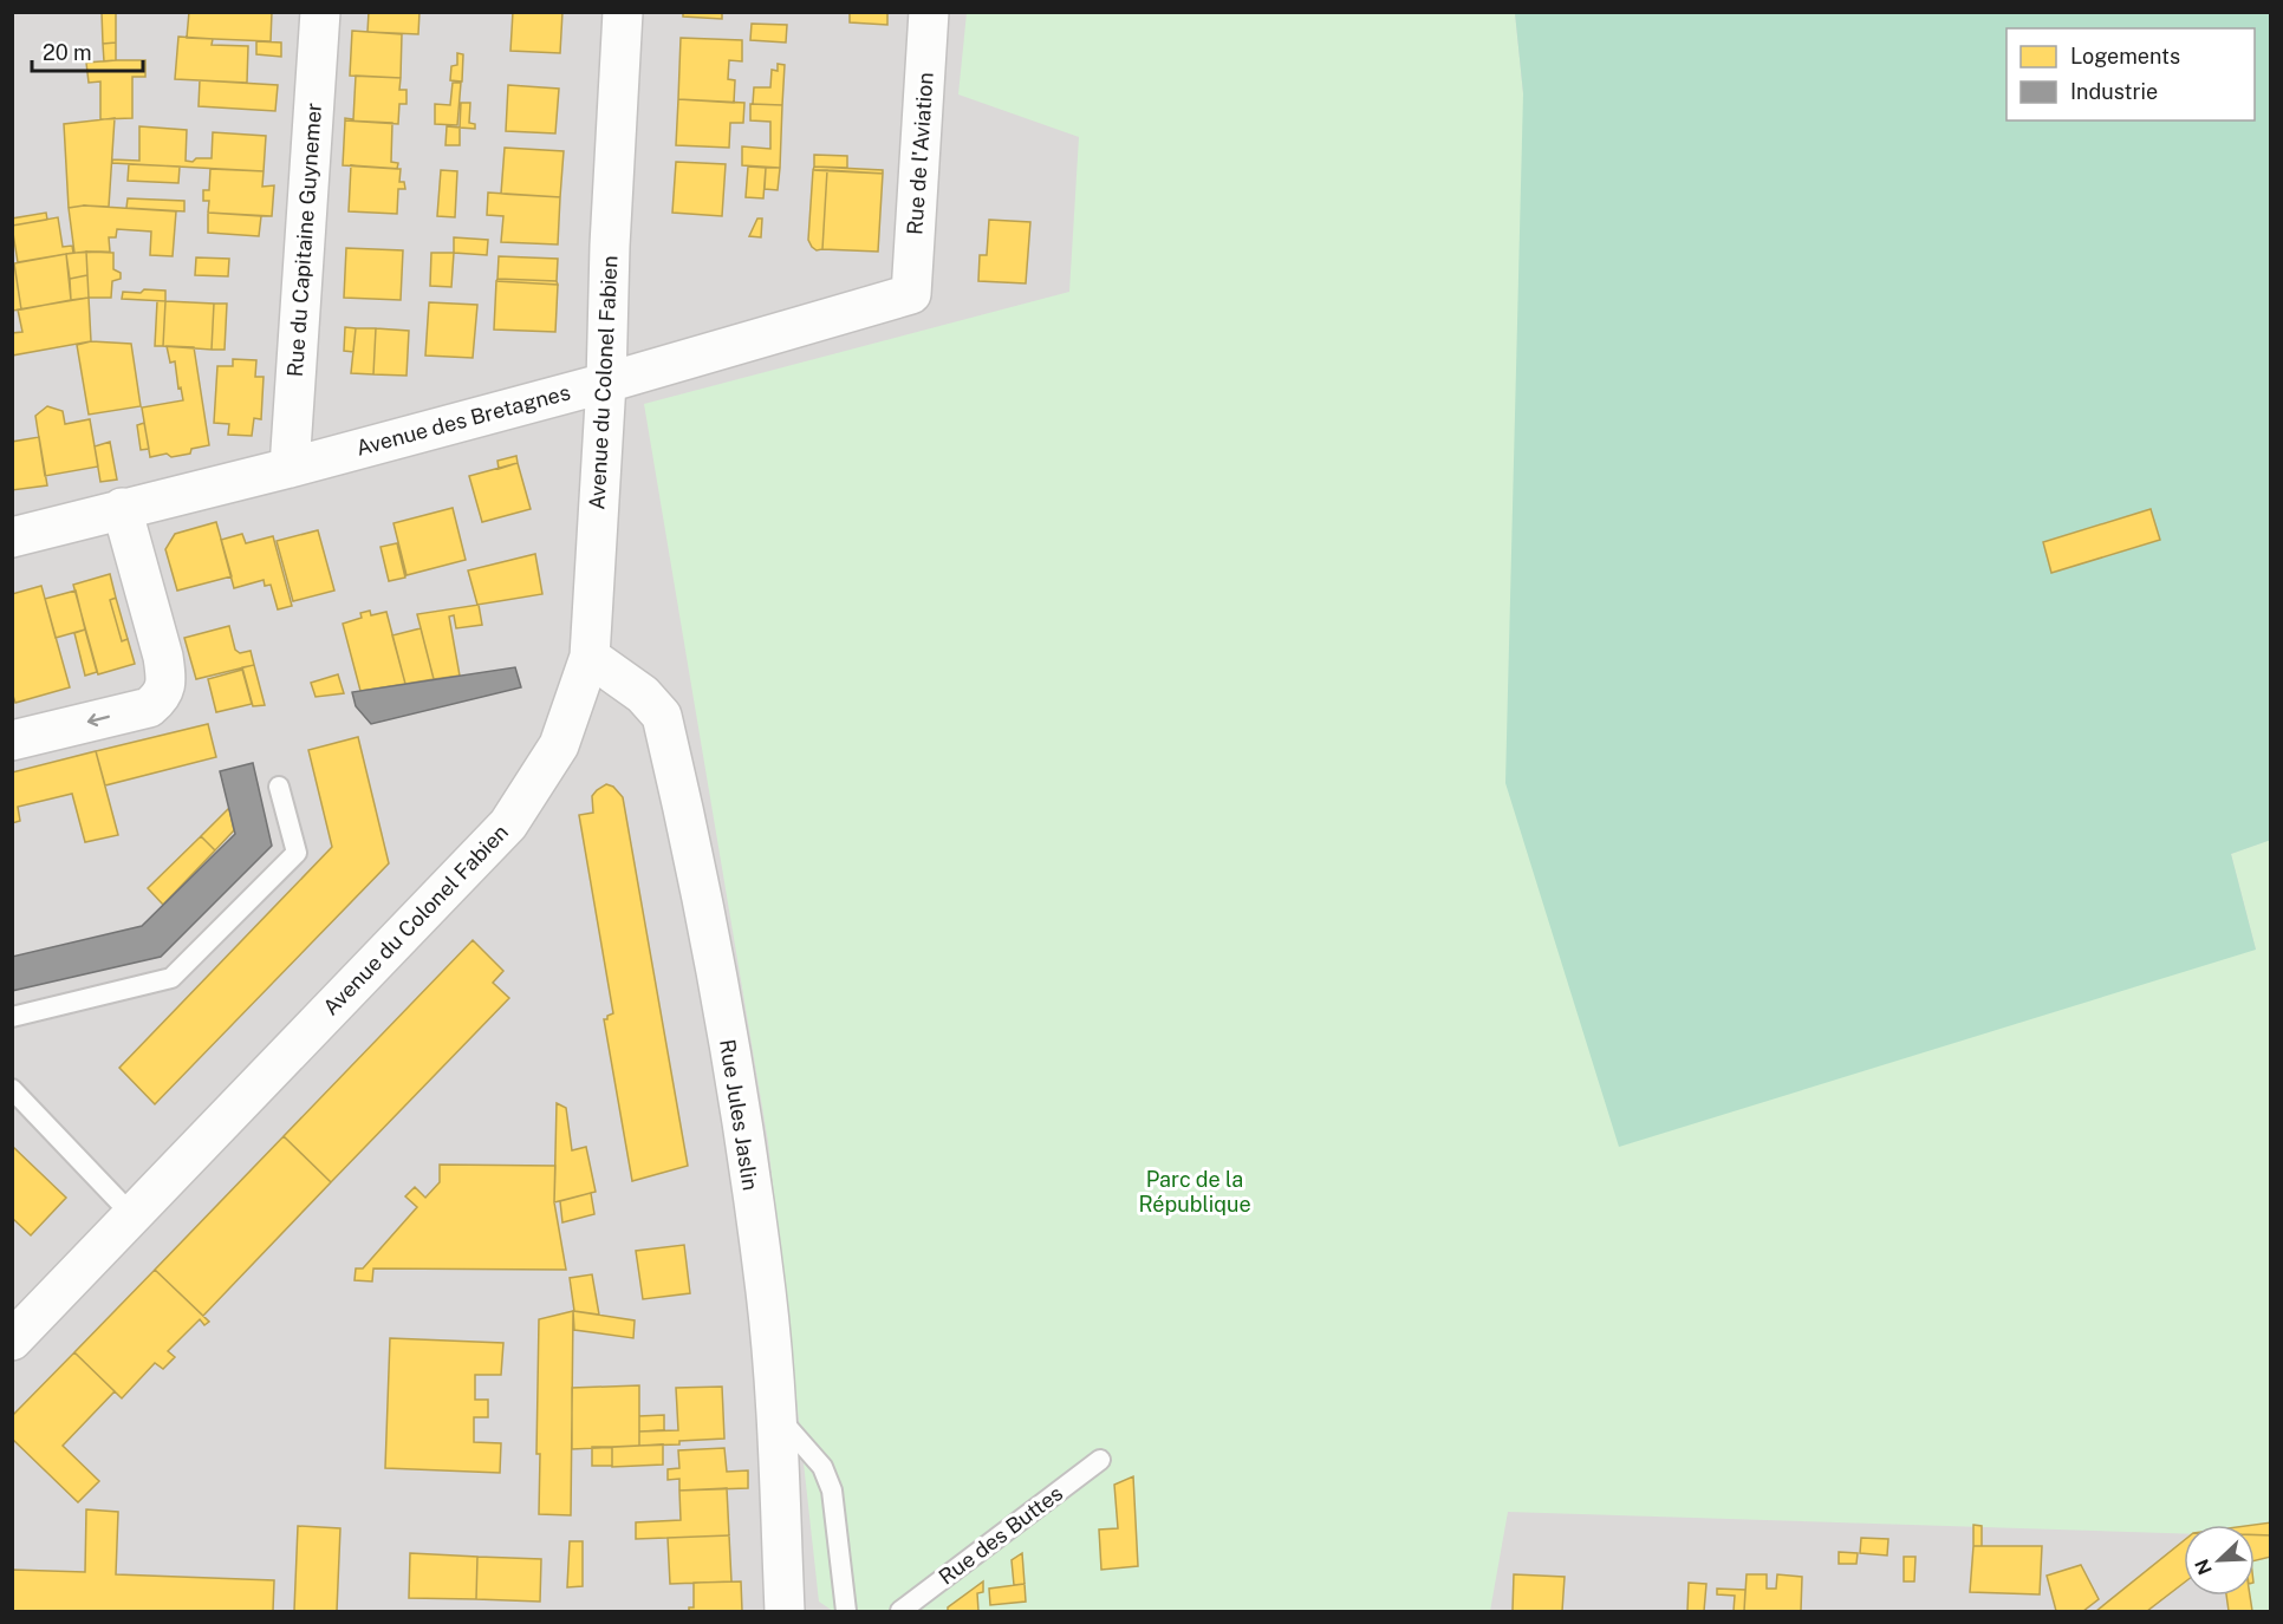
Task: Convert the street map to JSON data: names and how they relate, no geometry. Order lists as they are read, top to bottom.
{
  "streets": {
    "street": [
      "Rue de l'Aviation",
      "Rue du Capitaine Guynemer",
      "Avenue du Colonel Fabien",
      "Avenue des Bretagnes",
      "Rue Jules Jaslin"
    ],
    "lane": ["Rue des Buttes"]
  },
  "crossings": [
    ["Rue de l'Aviation", "Avenue des Bretagnes"],
    ["Rue du Capitaine Guynemer", "Avenue des Bretagnes"],
    ["Avenue du Colonel Fabien", "Avenue des Bretagnes"],
    ["Avenue du Colonel Fabien", "Rue Jules Jaslin"]
  ],
  "parks": ["Parc de la République"],
  "legend": ["Logements", "Industrie"],
  "scale_bar": "20 m",
  "north": "bottom left"
}
